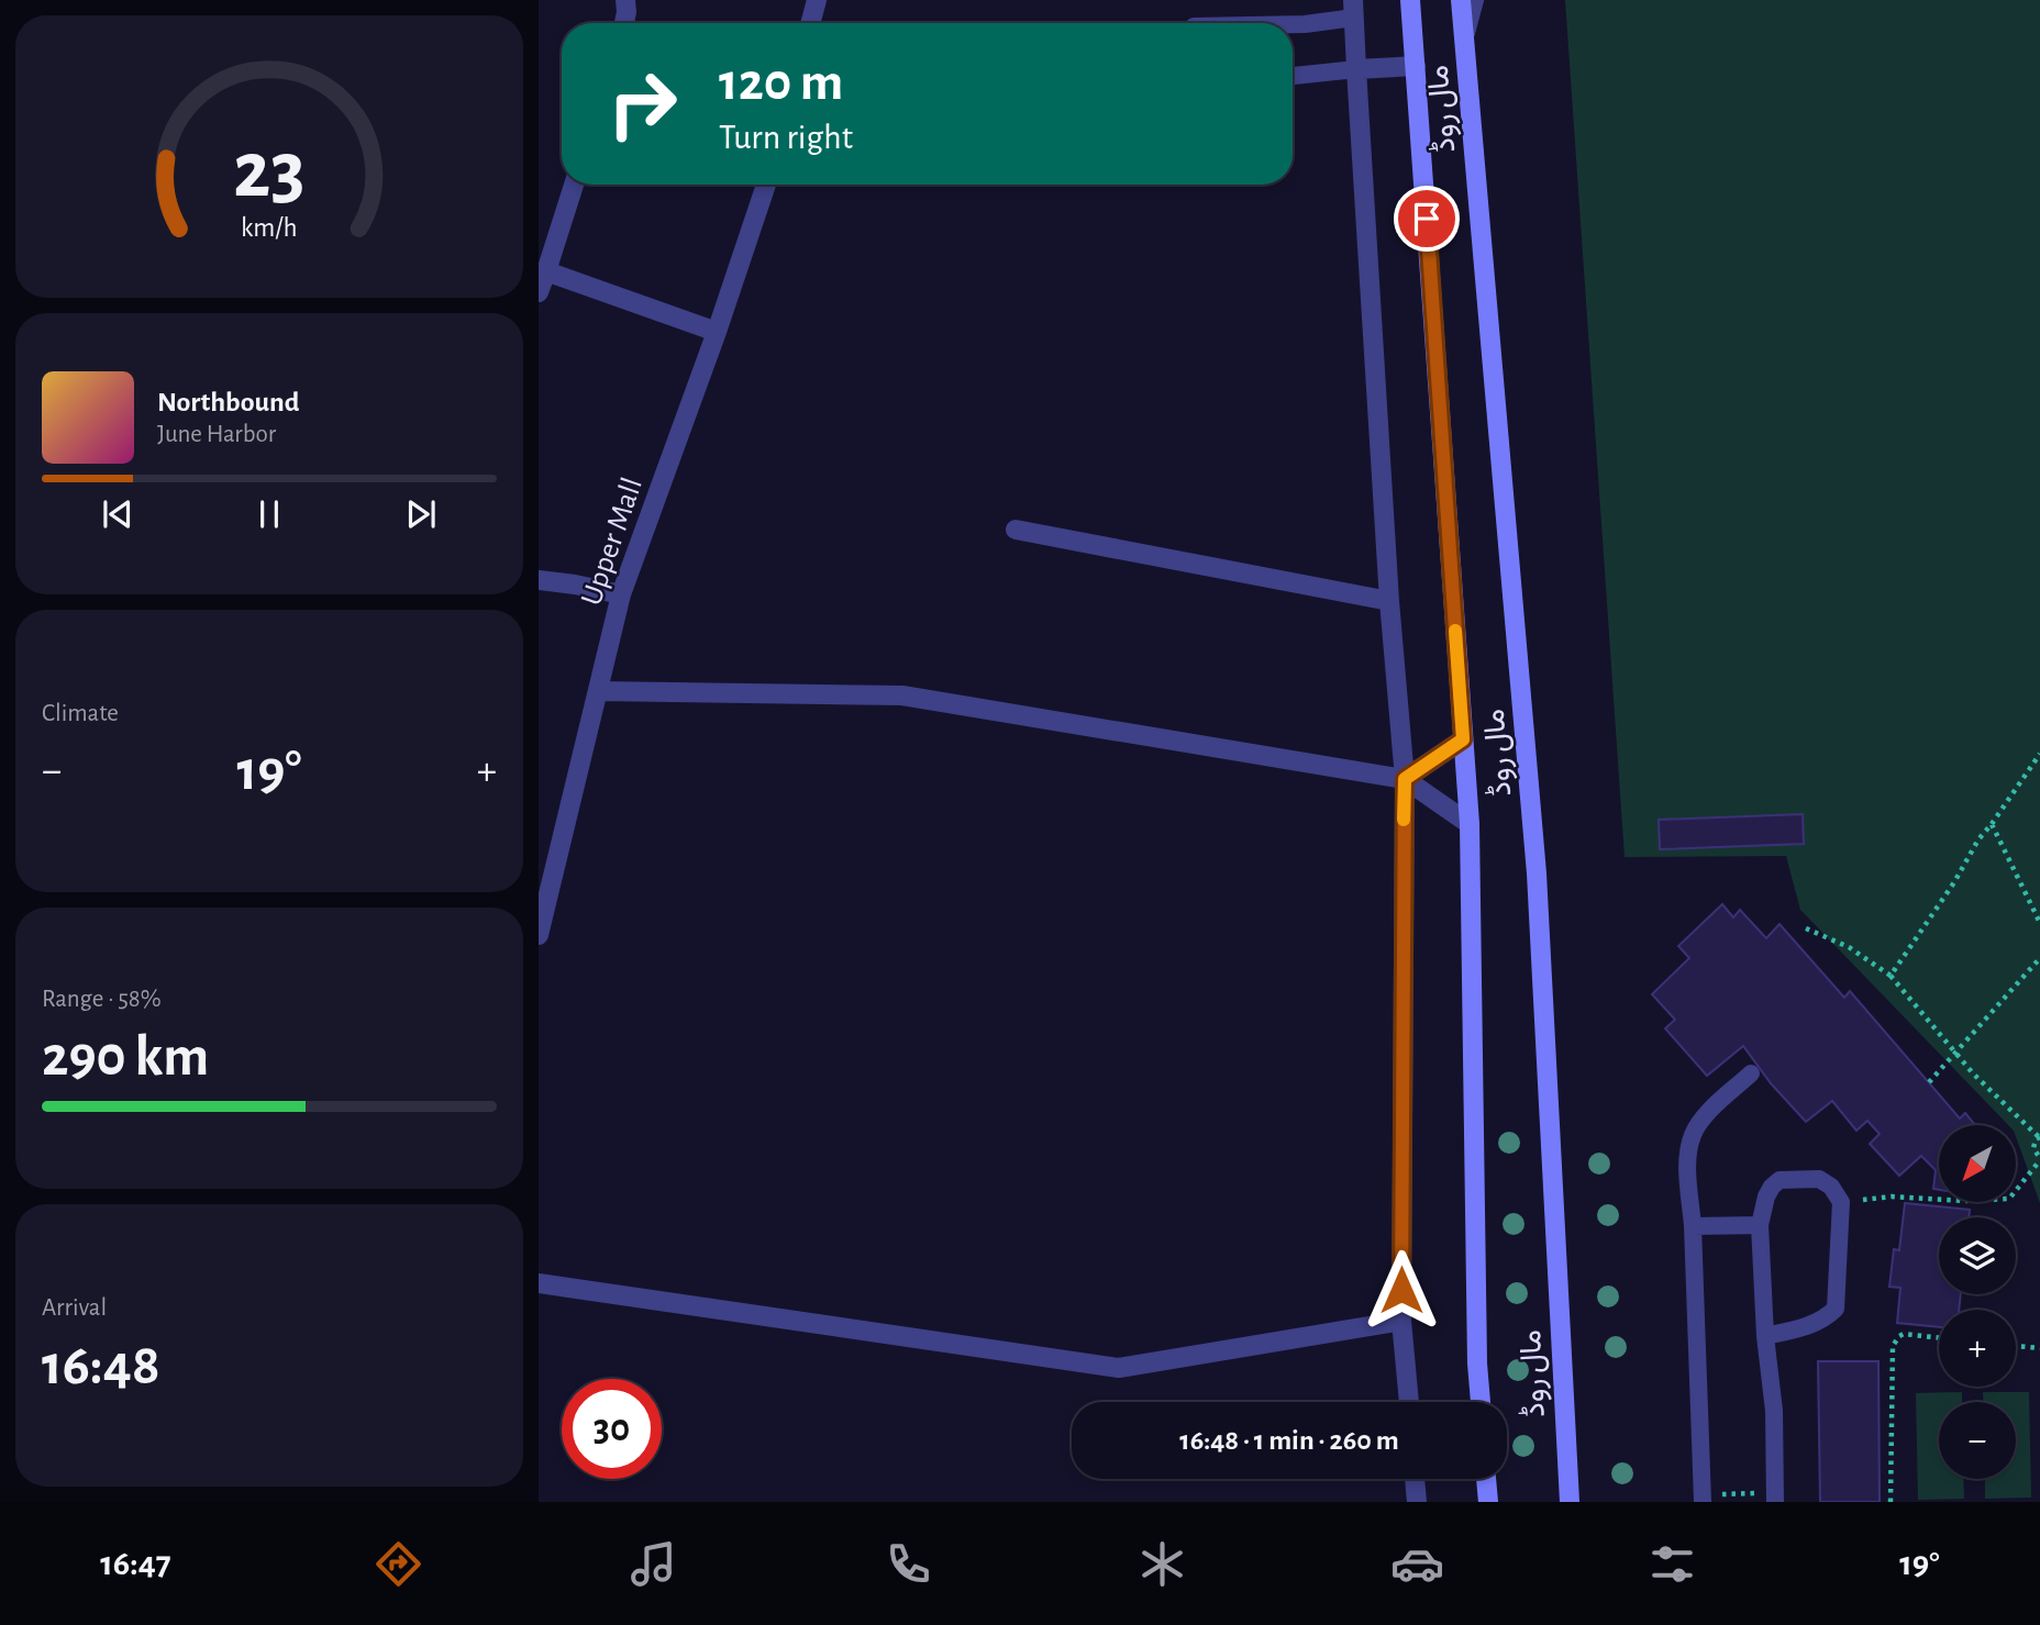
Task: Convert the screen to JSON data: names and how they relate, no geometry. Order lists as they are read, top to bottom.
{
  "streets": {
    "main road": ["مال روڈ"],
    "street": ["Upper Mall"]
  },
  "north": "bottom left",
  "page": {
    "turn": ["120 m", "Turn right"],
    "song": ["Northbound", "June Harbor"],
    "tile": [
      "Climate",
      ["Range · 58%", "290 km"],
      ["Arrival", "16:48"]
    ],
    "heat": ["−", "19°", "+"],
    "map_buttons": ["+", "−"],
    "limit": "30",
    "trip": "16:48 · 1 min · 260 m",
    "tabs": ["16:47", "19°"],
    "gauge": ["23", "km/h"]
  }
}
